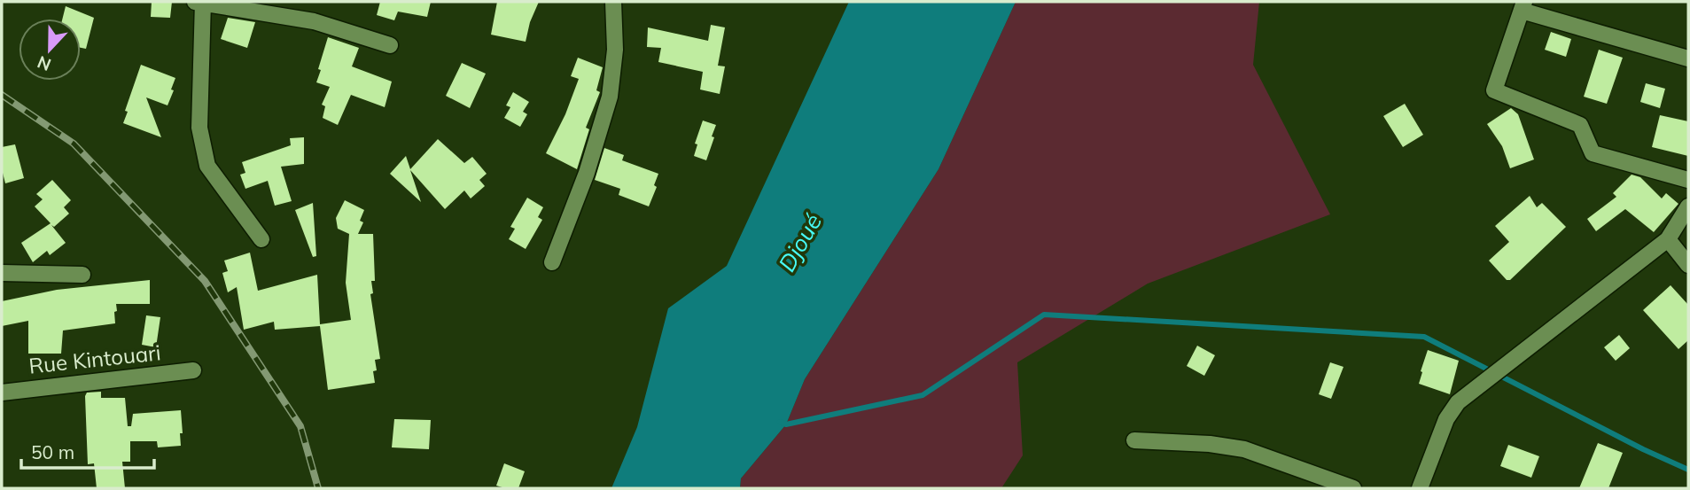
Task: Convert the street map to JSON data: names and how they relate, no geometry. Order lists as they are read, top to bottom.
{
  "streets": {
    "street": ["Rue Kintouari"]
  },
  "water": ["Djoué"],
  "scale_bar": "50 m",
  "north": "bottom"
}
